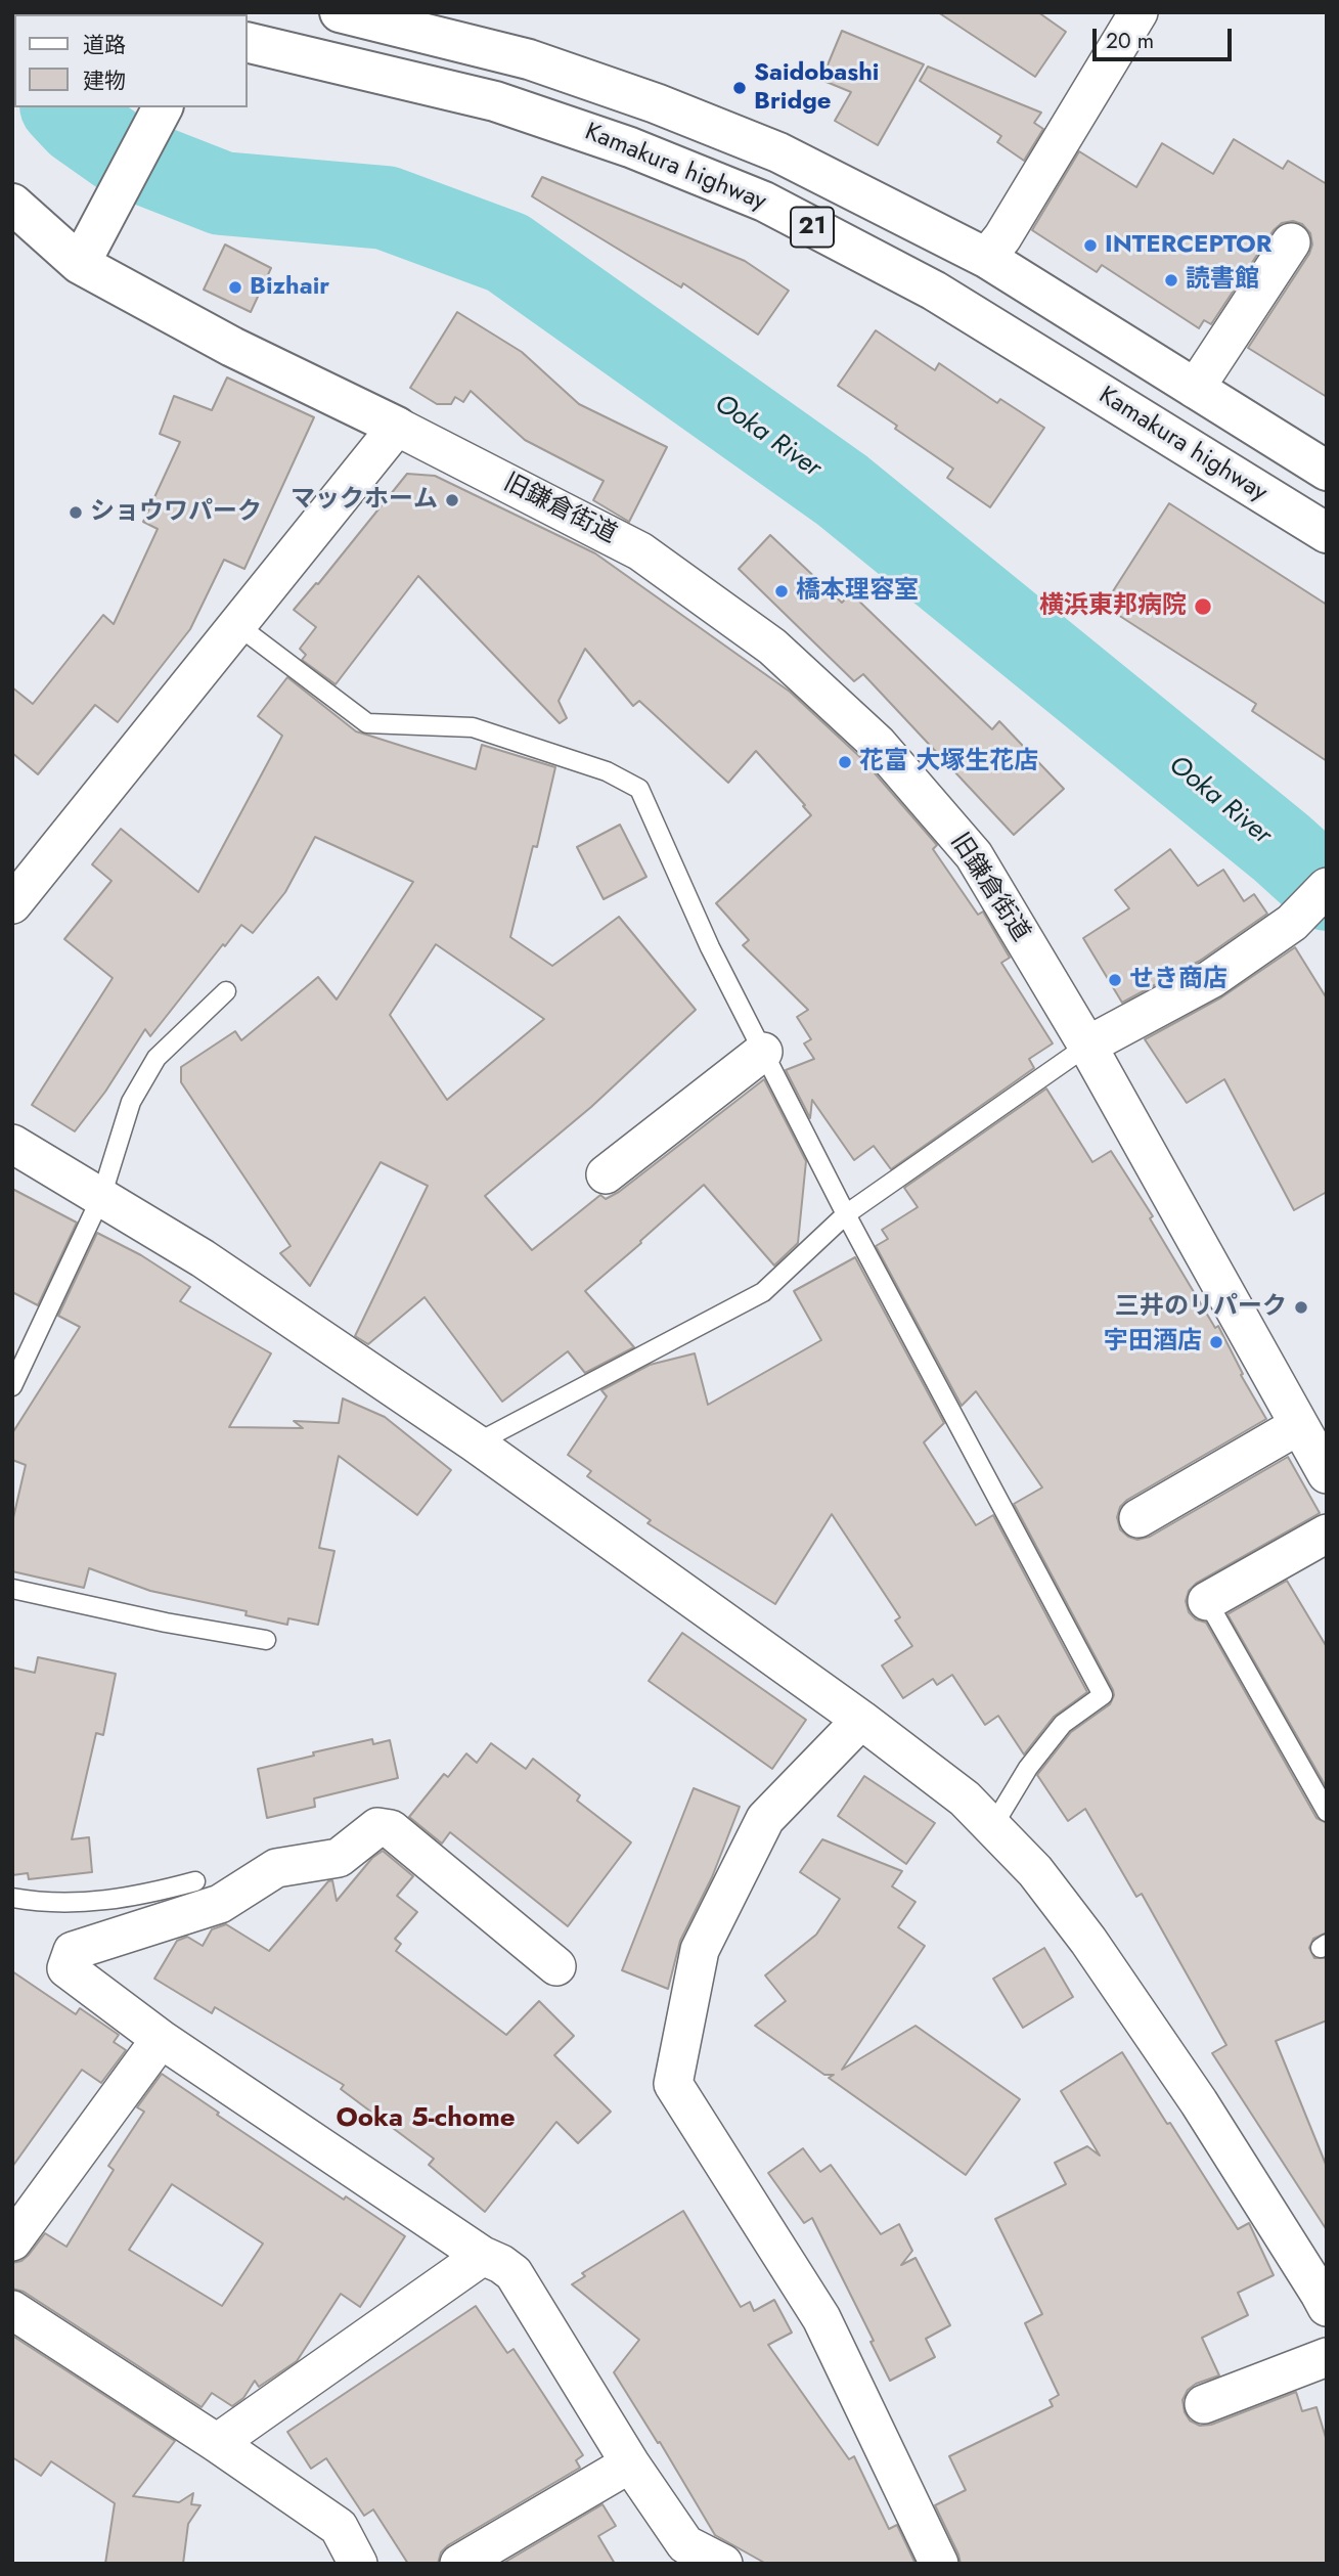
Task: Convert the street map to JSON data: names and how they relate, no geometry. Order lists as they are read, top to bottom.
{
  "streets": {
    "main road": ["Kamakura highway", "21"],
    "street": ["旧鎌倉街道"]
  },
  "districts": ["Ooka 5-chome"],
  "water": ["Ooka River"],
  "places": [
    "Saidobashi Bridge",
    "INTERCEPTOR",
    "読書館",
    "Bizhair",
    "マックホーム",
    "ショウワパーク",
    "橋本理容室",
    "横浜東邦病院",
    "花富 大塚生花店",
    "せき商店",
    "三井のリパーク",
    "宇田酒店"
  ],
  "legend": ["道路", "建物"],
  "scale_bar": "20 m"
}
